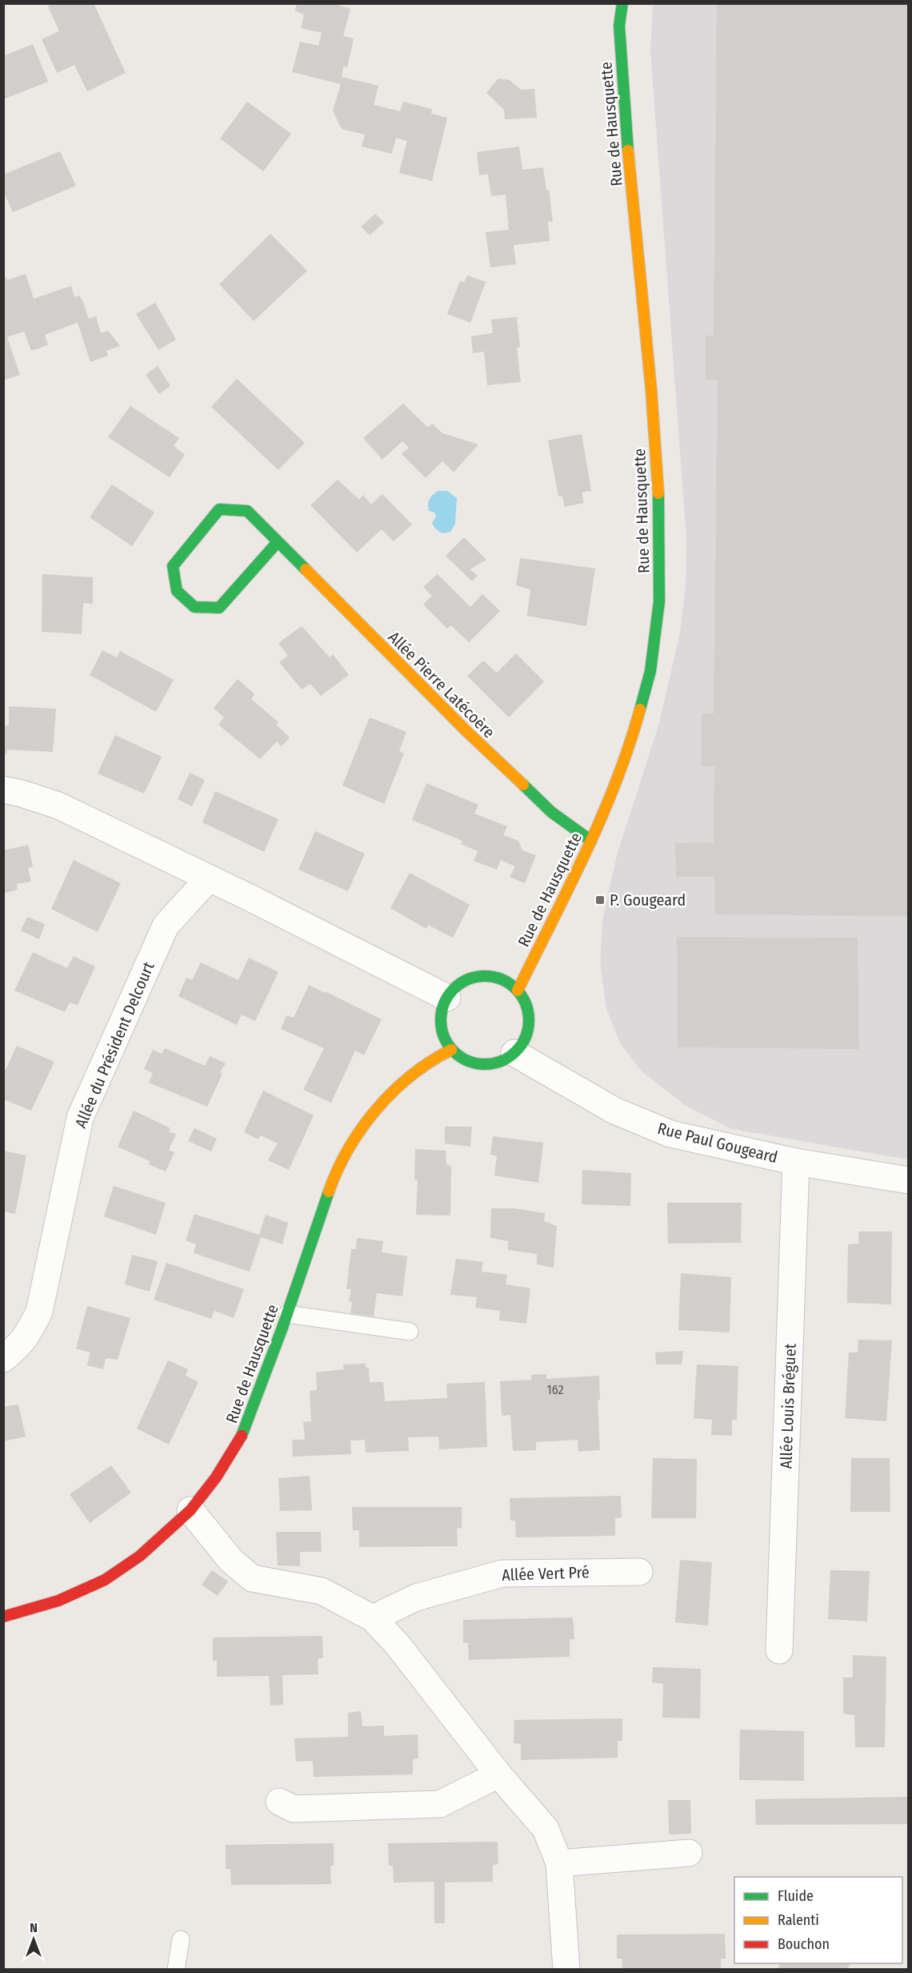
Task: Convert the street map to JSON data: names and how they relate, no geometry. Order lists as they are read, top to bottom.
{
  "streets": {
    "street": [
      "Rue de Hausquette",
      "Allée Pierre Latécoère",
      "Allée du Président Delcourt",
      "Rue Paul Gougeard",
      "Allée Louis Bréguet",
      "Allée Vert Pré"
    ]
  },
  "crossings": [
    ["Rue de Hausquette", "Allée Pierre Latécoère"],
    ["Rue de Hausquette", "Rue Paul Gougeard"],
    ["Rue Paul Gougeard", "Allée Louis Bréguet"]
  ],
  "places": {
    "transit": ["P. Gougeard"]
  },
  "house_numbers": ["162"],
  "legend": ["Fluide", "Ralenti", "Bouchon"],
  "north": "top"
}
